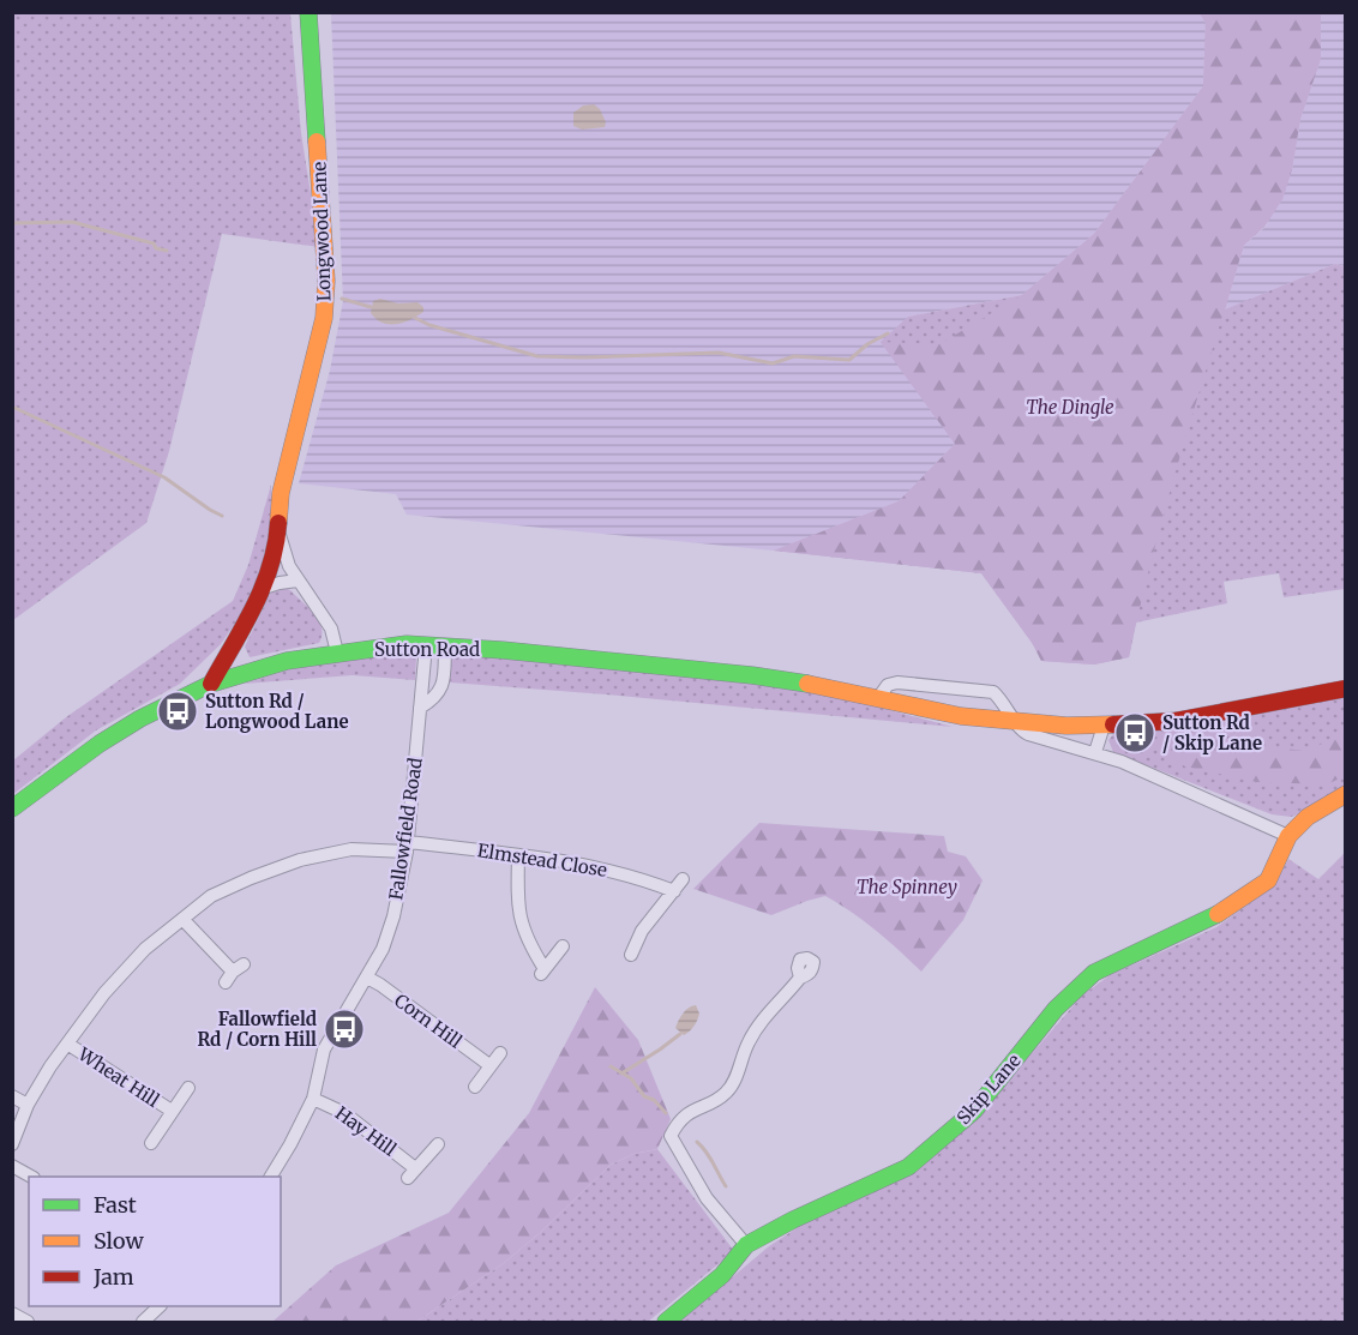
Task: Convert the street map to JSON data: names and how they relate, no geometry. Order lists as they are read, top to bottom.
{
  "streets": {
    "street": [
      "Longwood Lane",
      "Sutton Road",
      "Fallowfield Road",
      "Elmstead Close",
      "Corn Hill",
      "Wheat Hill",
      "Skip Lane",
      "Hay Hill"
    ]
  },
  "crossings": [
    ["Longwood Lane", "Sutton Road"],
    ["Sutton Road", "Fallowfield Road"],
    ["Fallowfield Road", "Elmstead Close"],
    ["Fallowfield Road", "Corn Hill"],
    ["Fallowfield Road", "Hay Hill"],
    ["Elmstead Close", "Wheat Hill"]
  ],
  "parks": ["The Dingle", "The Spinney"],
  "places": {
    "bus stop": ["Sutton Rd / Longwood Lane", "Sutton Rd / Skip Lane", "Fallowfield Rd / Corn Hill"]
  },
  "legend": ["Fast", "Slow", "Jam"]
}
